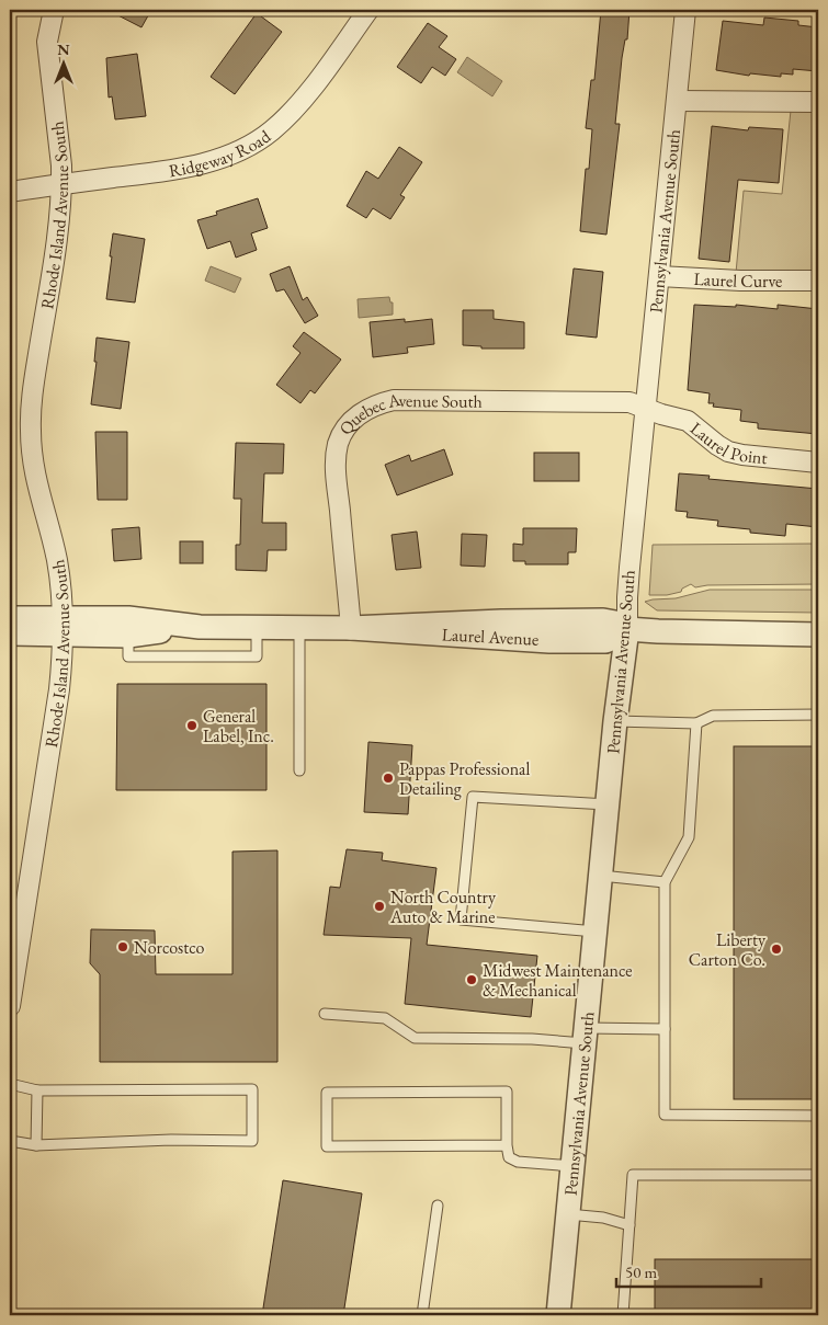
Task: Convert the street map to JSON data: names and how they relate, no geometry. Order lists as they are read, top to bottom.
{
  "streets": {
    "street": [
      "Ridgeway Road",
      "Rhode Island Avenue South",
      "Pennsylvania Avenue South",
      "Laurel Curve",
      "Quebec Avenue South",
      "Laurel Point",
      "Laurel Avenue"
    ]
  },
  "crossings": [
    ["Ridgeway Road", "Rhode Island Avenue South"],
    ["Rhode Island Avenue South", "Laurel Avenue"],
    ["Pennsylvania Avenue South", "Laurel Curve"],
    ["Pennsylvania Avenue South", "Quebec Avenue South"],
    ["Pennsylvania Avenue South", "Laurel Point"],
    ["Pennsylvania Avenue South", "Laurel Avenue"],
    ["Quebec Avenue South", "Laurel Point"],
    ["Quebec Avenue South", "Laurel Avenue"]
  ],
  "places": [
    "General Label, Inc.",
    "Pappas Professional Detailing",
    "North Country Auto & Marine",
    "Norcostco",
    "Liberty Carton Co.",
    "Midwest Maintenance & Mechanical"
  ],
  "scale_bar": "50 m",
  "north": "top"
}
